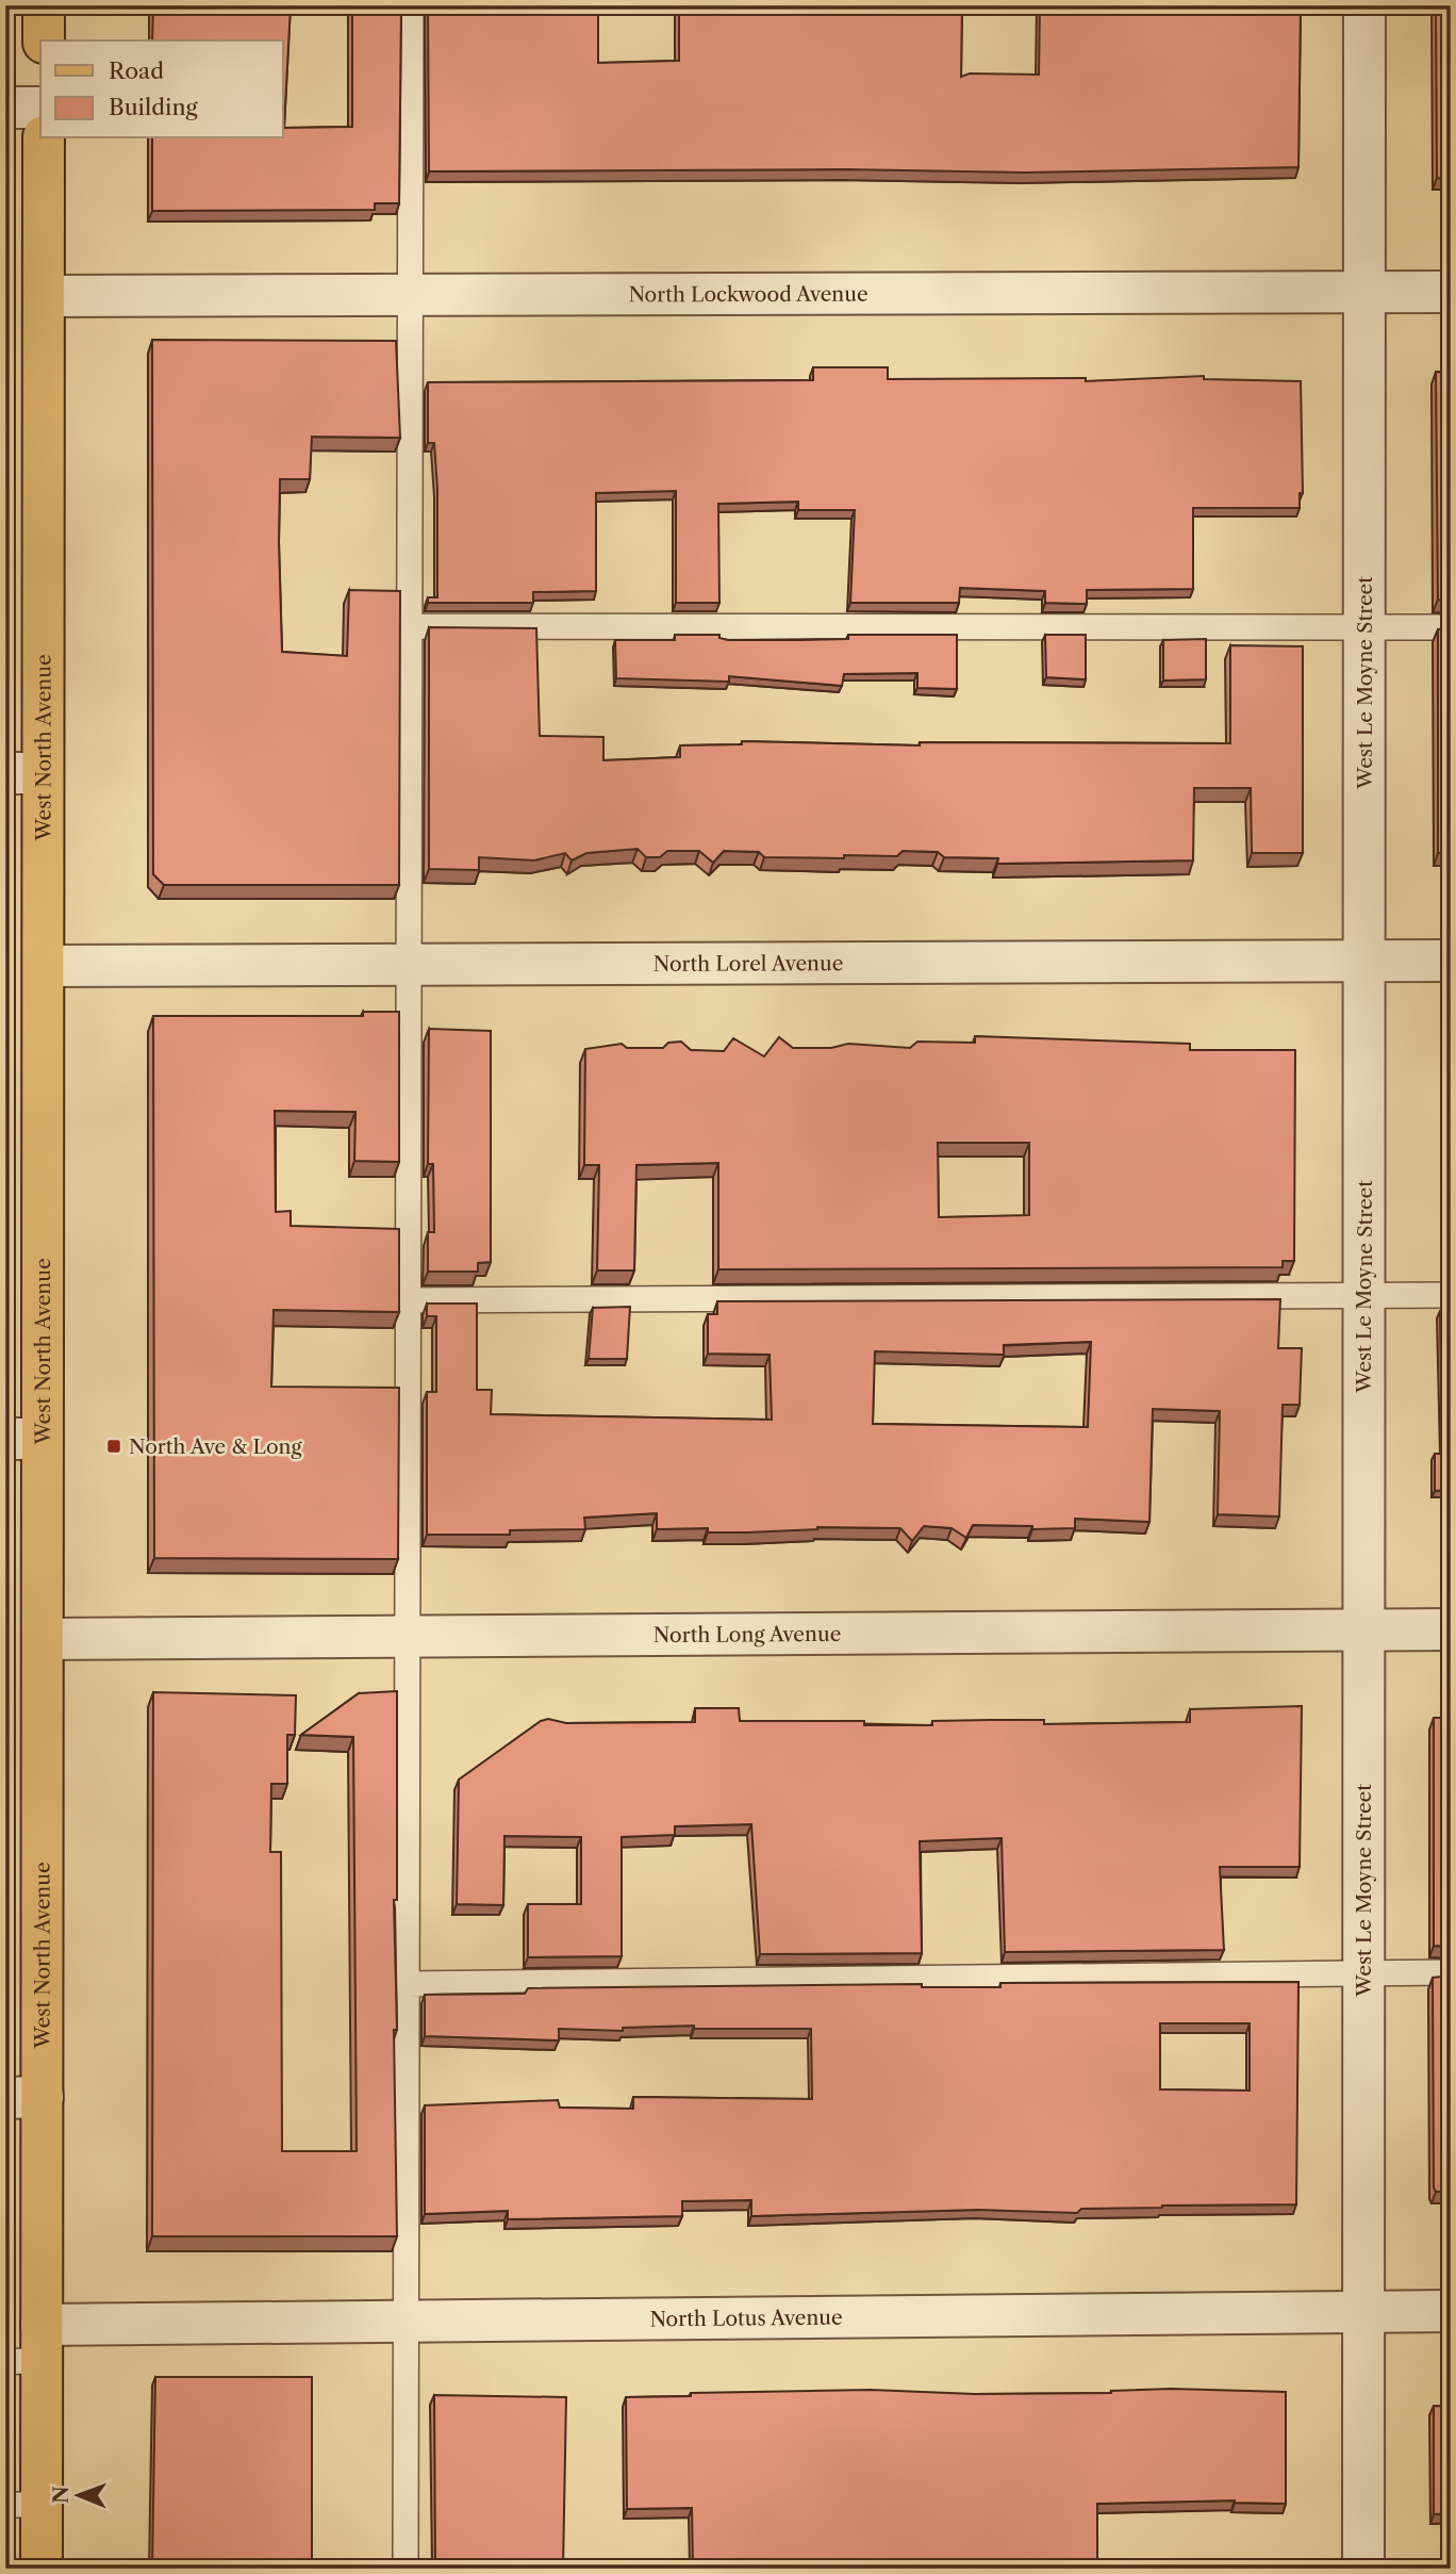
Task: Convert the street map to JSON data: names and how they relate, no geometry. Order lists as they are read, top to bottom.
{
  "streets": {
    "main road": ["West North Avenue"],
    "street": [
      "North Lockwood Avenue",
      "West Le Moyne Street",
      "North Lorel Avenue",
      "North Long Avenue",
      "North Lotus Avenue"
    ]
  },
  "crossings": [
    ["North Lockwood Avenue", "West Le Moyne Street"],
    ["North Lockwood Avenue", "West North Avenue"],
    ["West Le Moyne Street", "North Lorel Avenue"],
    ["West Le Moyne Street", "North Long Avenue"],
    ["West Le Moyne Street", "North Lotus Avenue"],
    ["West North Avenue", "North Lorel Avenue"],
    ["West North Avenue", "North Long Avenue"],
    ["West North Avenue", "North Lotus Avenue"]
  ],
  "places": {
    "transit": ["North Ave & Long"]
  },
  "legend": ["Road", "Building"],
  "north": "left"
}
